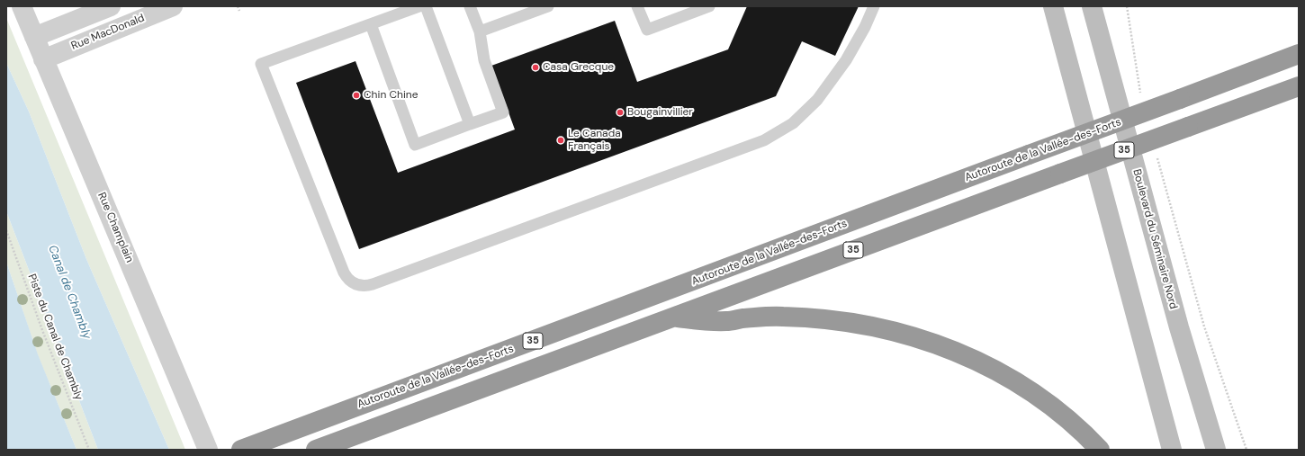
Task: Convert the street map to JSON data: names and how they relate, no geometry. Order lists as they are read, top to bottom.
{
  "streets": {
    "highway": ["Autoroute de la Vallée-des-Forts", "35"],
    "main road": ["Boulevard du Séminaire Nord"],
    "street": ["Rue MacDonald", "Rue Champlain"],
    "path": ["Piste du Canal de Chambly"]
  },
  "crossings": [
    ["Rue MacDonald", "Rue Champlain"]
  ],
  "water": ["Canal de Chambly"],
  "places": [
    "Casa Grecque",
    "Chin Chine",
    "Bougainvillier",
    "Le Canada Français"
  ]
}
